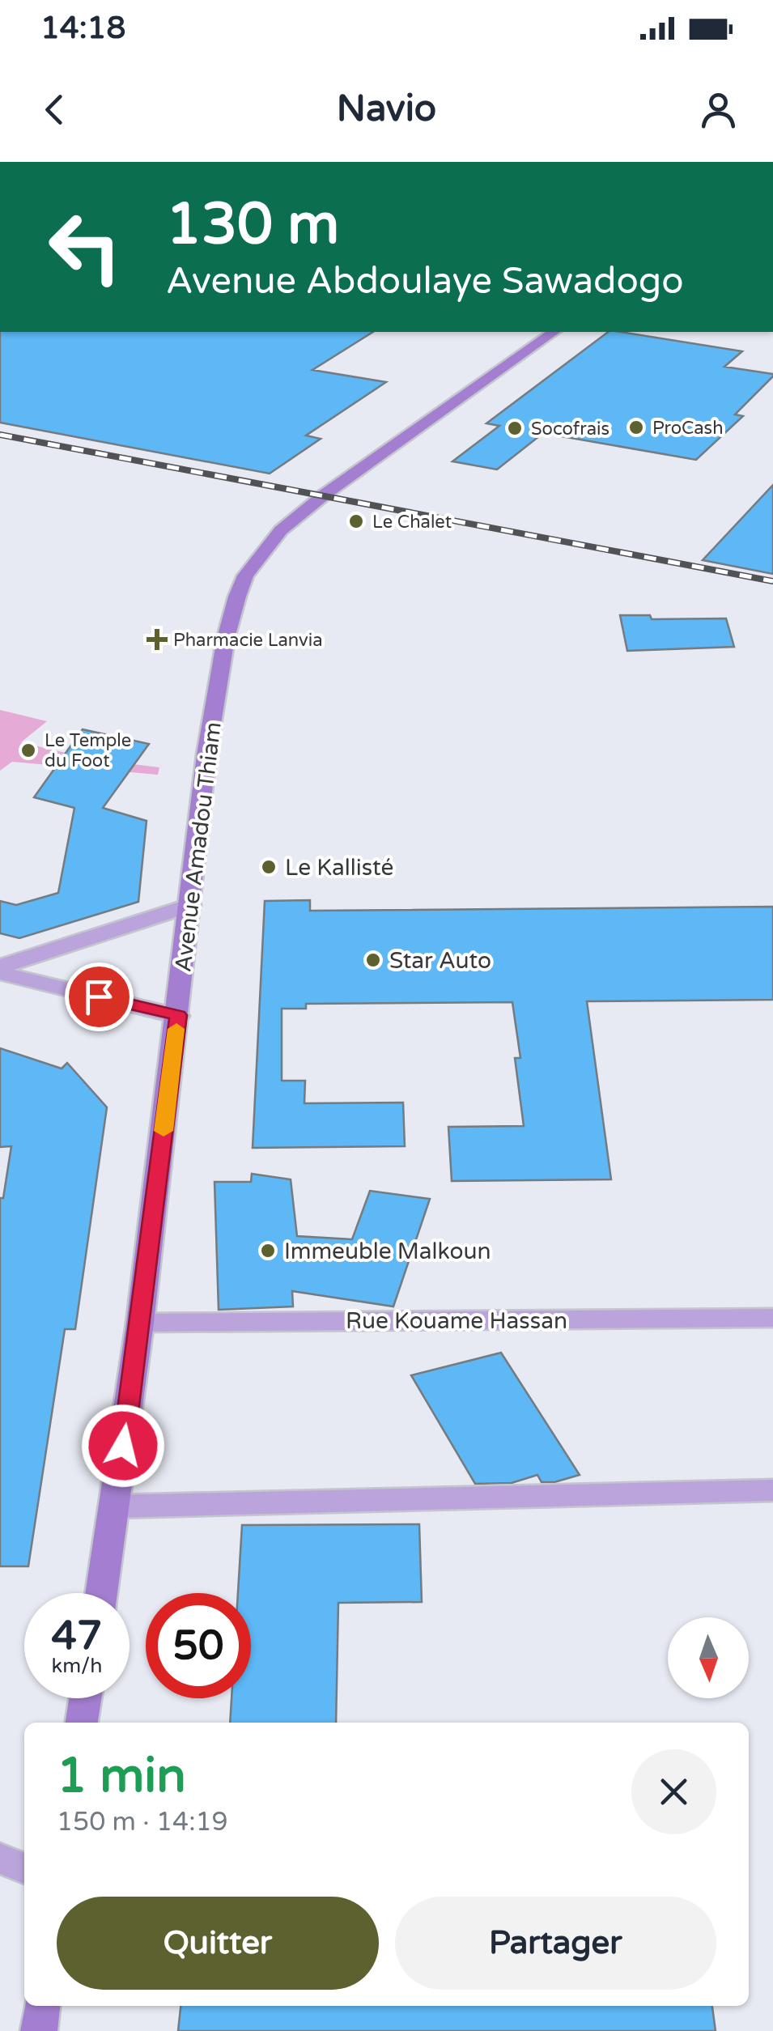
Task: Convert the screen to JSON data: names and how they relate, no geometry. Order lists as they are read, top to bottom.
{
  "streets": {
    "main road": ["Avenue Amadou Thiam"],
    "street": ["Rue Kouame Hassan"]
  },
  "crossings": [
    ["Avenue Amadou Thiam", "Rue Kouame Hassan"]
  ],
  "places": {
    "other": [
      "ProCash",
      "Socofrais",
      "Le Chalet",
      "Le Temple du Foot",
      "Le Kallisté",
      "Star Auto",
      "Immeuble Malkoun"
    ],
    "health": ["Pharmacie Lanvia"]
  },
  "north": "bottom",
  "page": {
    "status": "14:18",
    "header": "Navio",
    "turn": ["130 m", "Avenue Abdoulaye Sawadogo"],
    "speed": "47 km/h",
    "limit": "50",
    "heading": ["1 min", "150 m · 14:19"],
    "buttons": ["Quitter", "Partager"]
  }
}
